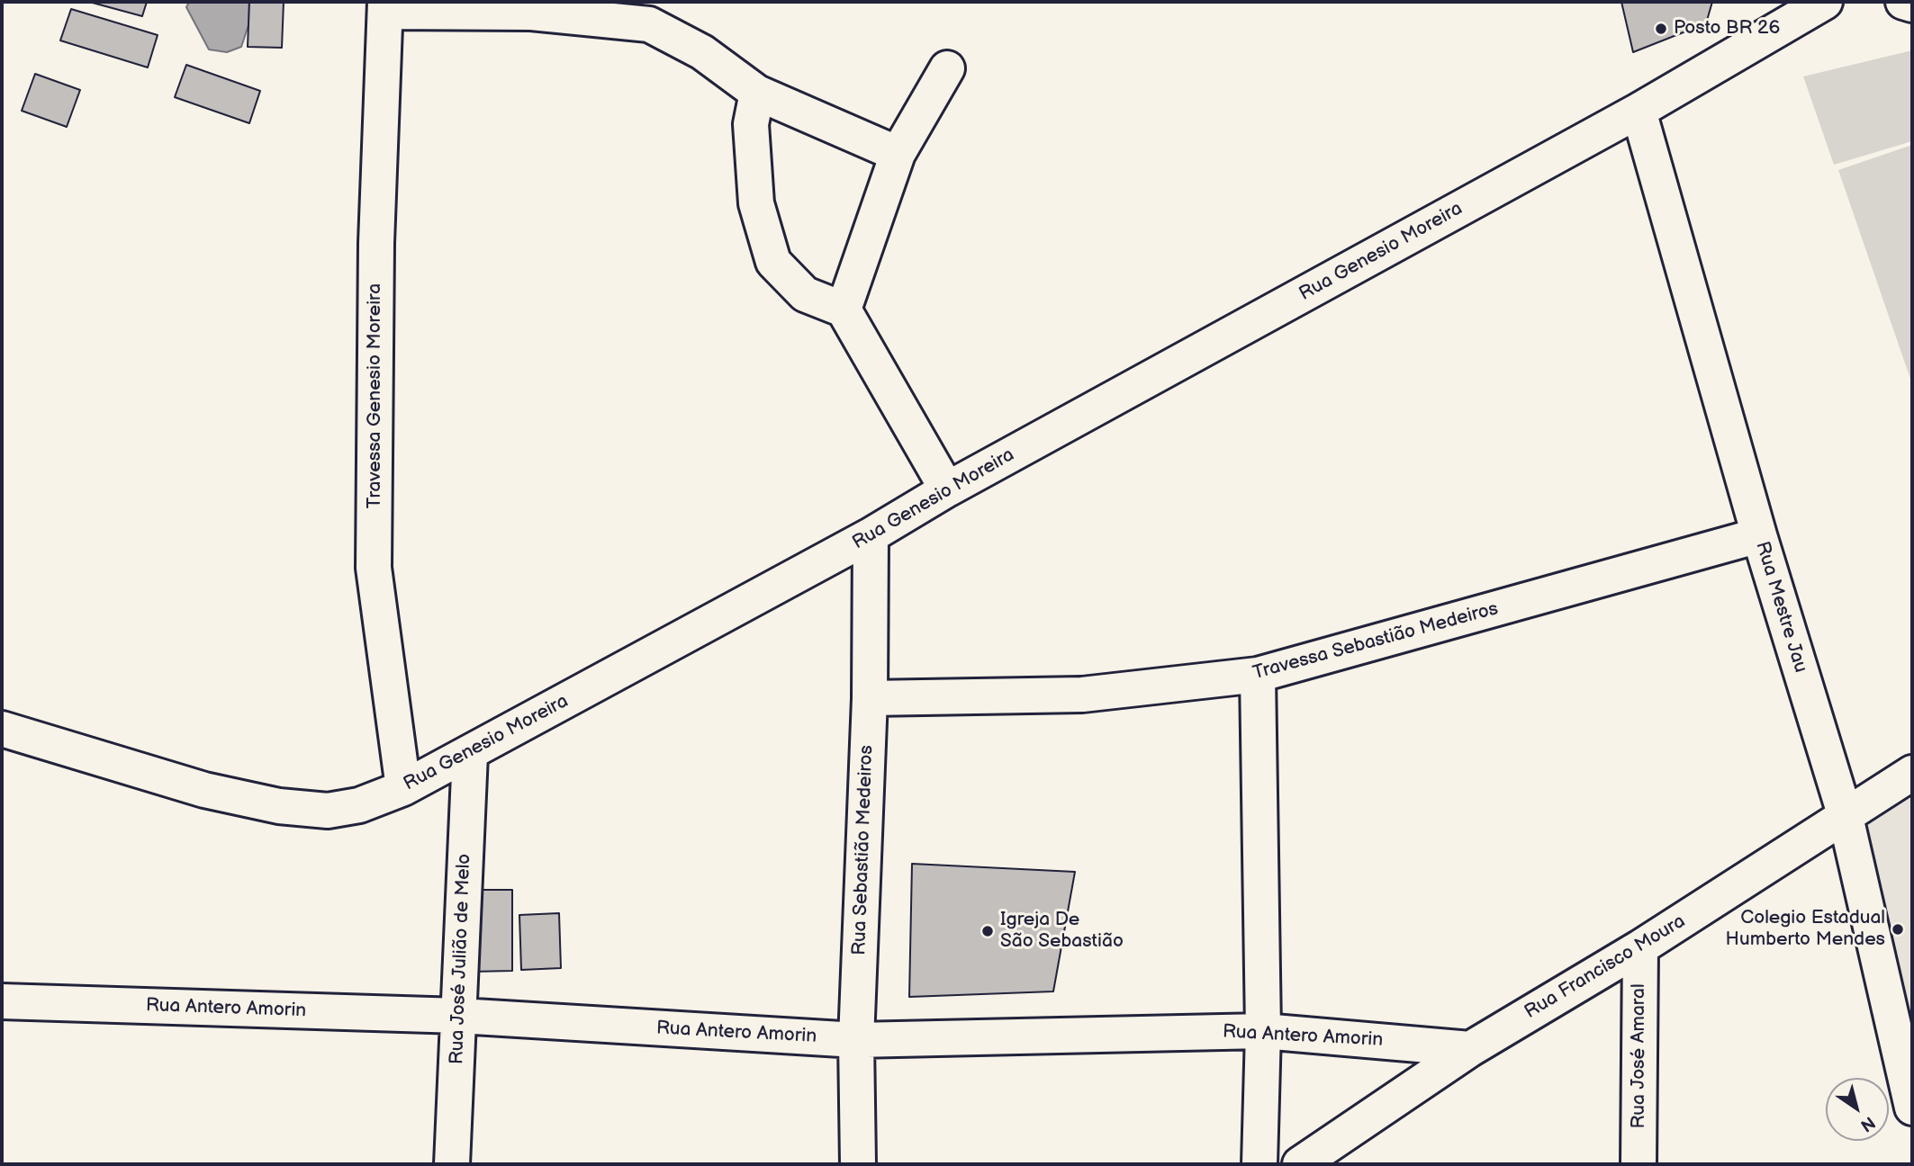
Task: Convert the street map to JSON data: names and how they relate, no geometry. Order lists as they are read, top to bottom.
{
  "streets": {
    "street": [
      "Rua Genesio Moreira",
      "Travessa Genesio Moreira",
      "Rua Mestre Jau",
      "Travessa Sebastião Medeiros",
      "Rua Sebastião Medeiros",
      "Rua José Julião de Melo",
      "Rua Francisco Moura",
      "Rua Antero Amorin",
      "Rua José Amaral"
    ]
  },
  "crossings": [
    ["Rua Genesio Moreira", "Travessa Genesio Moreira"],
    ["Rua Genesio Moreira", "Rua Mestre Jau"],
    ["Rua Genesio Moreira", "Rua Sebastião Medeiros"],
    ["Rua Genesio Moreira", "Rua José Julião de Melo"],
    ["Rua Mestre Jau", "Travessa Sebastião Medeiros"],
    ["Rua Mestre Jau", "Rua Francisco Moura"],
    ["Travessa Sebastião Medeiros", "Rua Sebastião Medeiros"],
    ["Rua Sebastião Medeiros", "Rua Antero Amorin"],
    ["Rua José Julião de Melo", "Rua Antero Amorin"],
    ["Rua Francisco Moura", "Rua Antero Amorin"],
    ["Rua Francisco Moura", "Rua José Amaral"]
  ],
  "places": ["Posto BR 26", "Colegio Estadual Humberto Mendes", "Igreja De São Sebastião"],
  "north": "bottom right"
}
